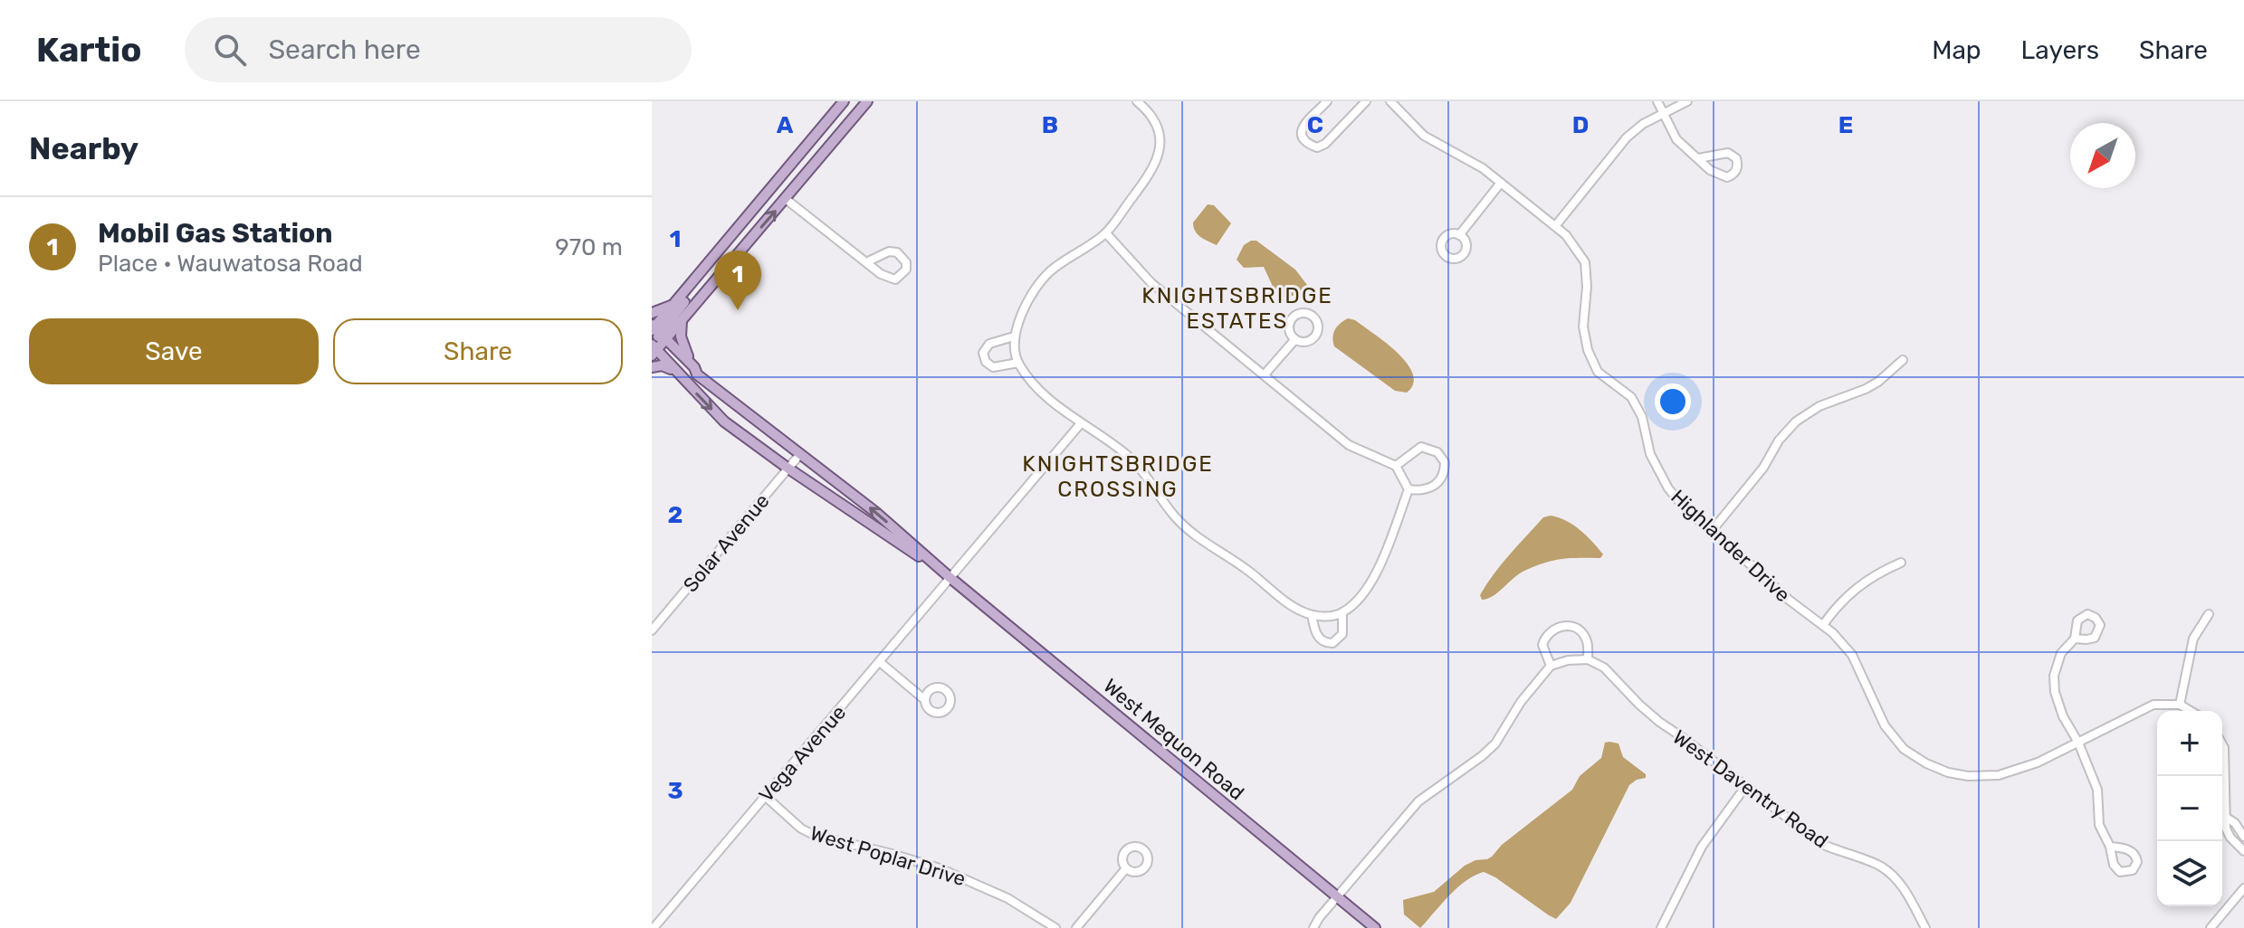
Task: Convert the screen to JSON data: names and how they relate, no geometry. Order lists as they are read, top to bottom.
{
  "streets": {
    "main road": ["West Mequon Road"],
    "street": [
      "Solar Avenue",
      "Highlander Drive",
      "Vega Avenue",
      "West Daventry Road",
      "West Poplar Drive"
    ]
  },
  "crossings": [
    ["Solar Avenue", "West Mequon Road"],
    ["West Mequon Road", "Vega Avenue"],
    ["Vega Avenue", "West Poplar Drive"]
  ],
  "districts": ["KNIGHTSBRIDGE ESTATES", "KNIGHTSBRIDGE CROSSING"],
  "north": "bottom left",
  "page": {
    "header": "Kartio",
    "search": "Search here",
    "nav": ["Map", "Layers", "Share"],
    "heading": "Nearby",
    "list": [
      {
        "mark": "1",
        "name": "Mobil Gas Station",
        "note": "Place · Wauwatosa Road",
        "value": "970 m"
      }
    ],
    "pins": "1",
    "buttons": ["Save", "Share"],
    "map_buttons": ["+", "−"]
  },
  "grid": {
    "columns": [
      "A",
      "B",
      "C",
      "D",
      "E"
    ],
    "rows": ["1", "2", "3"]
  }
}
